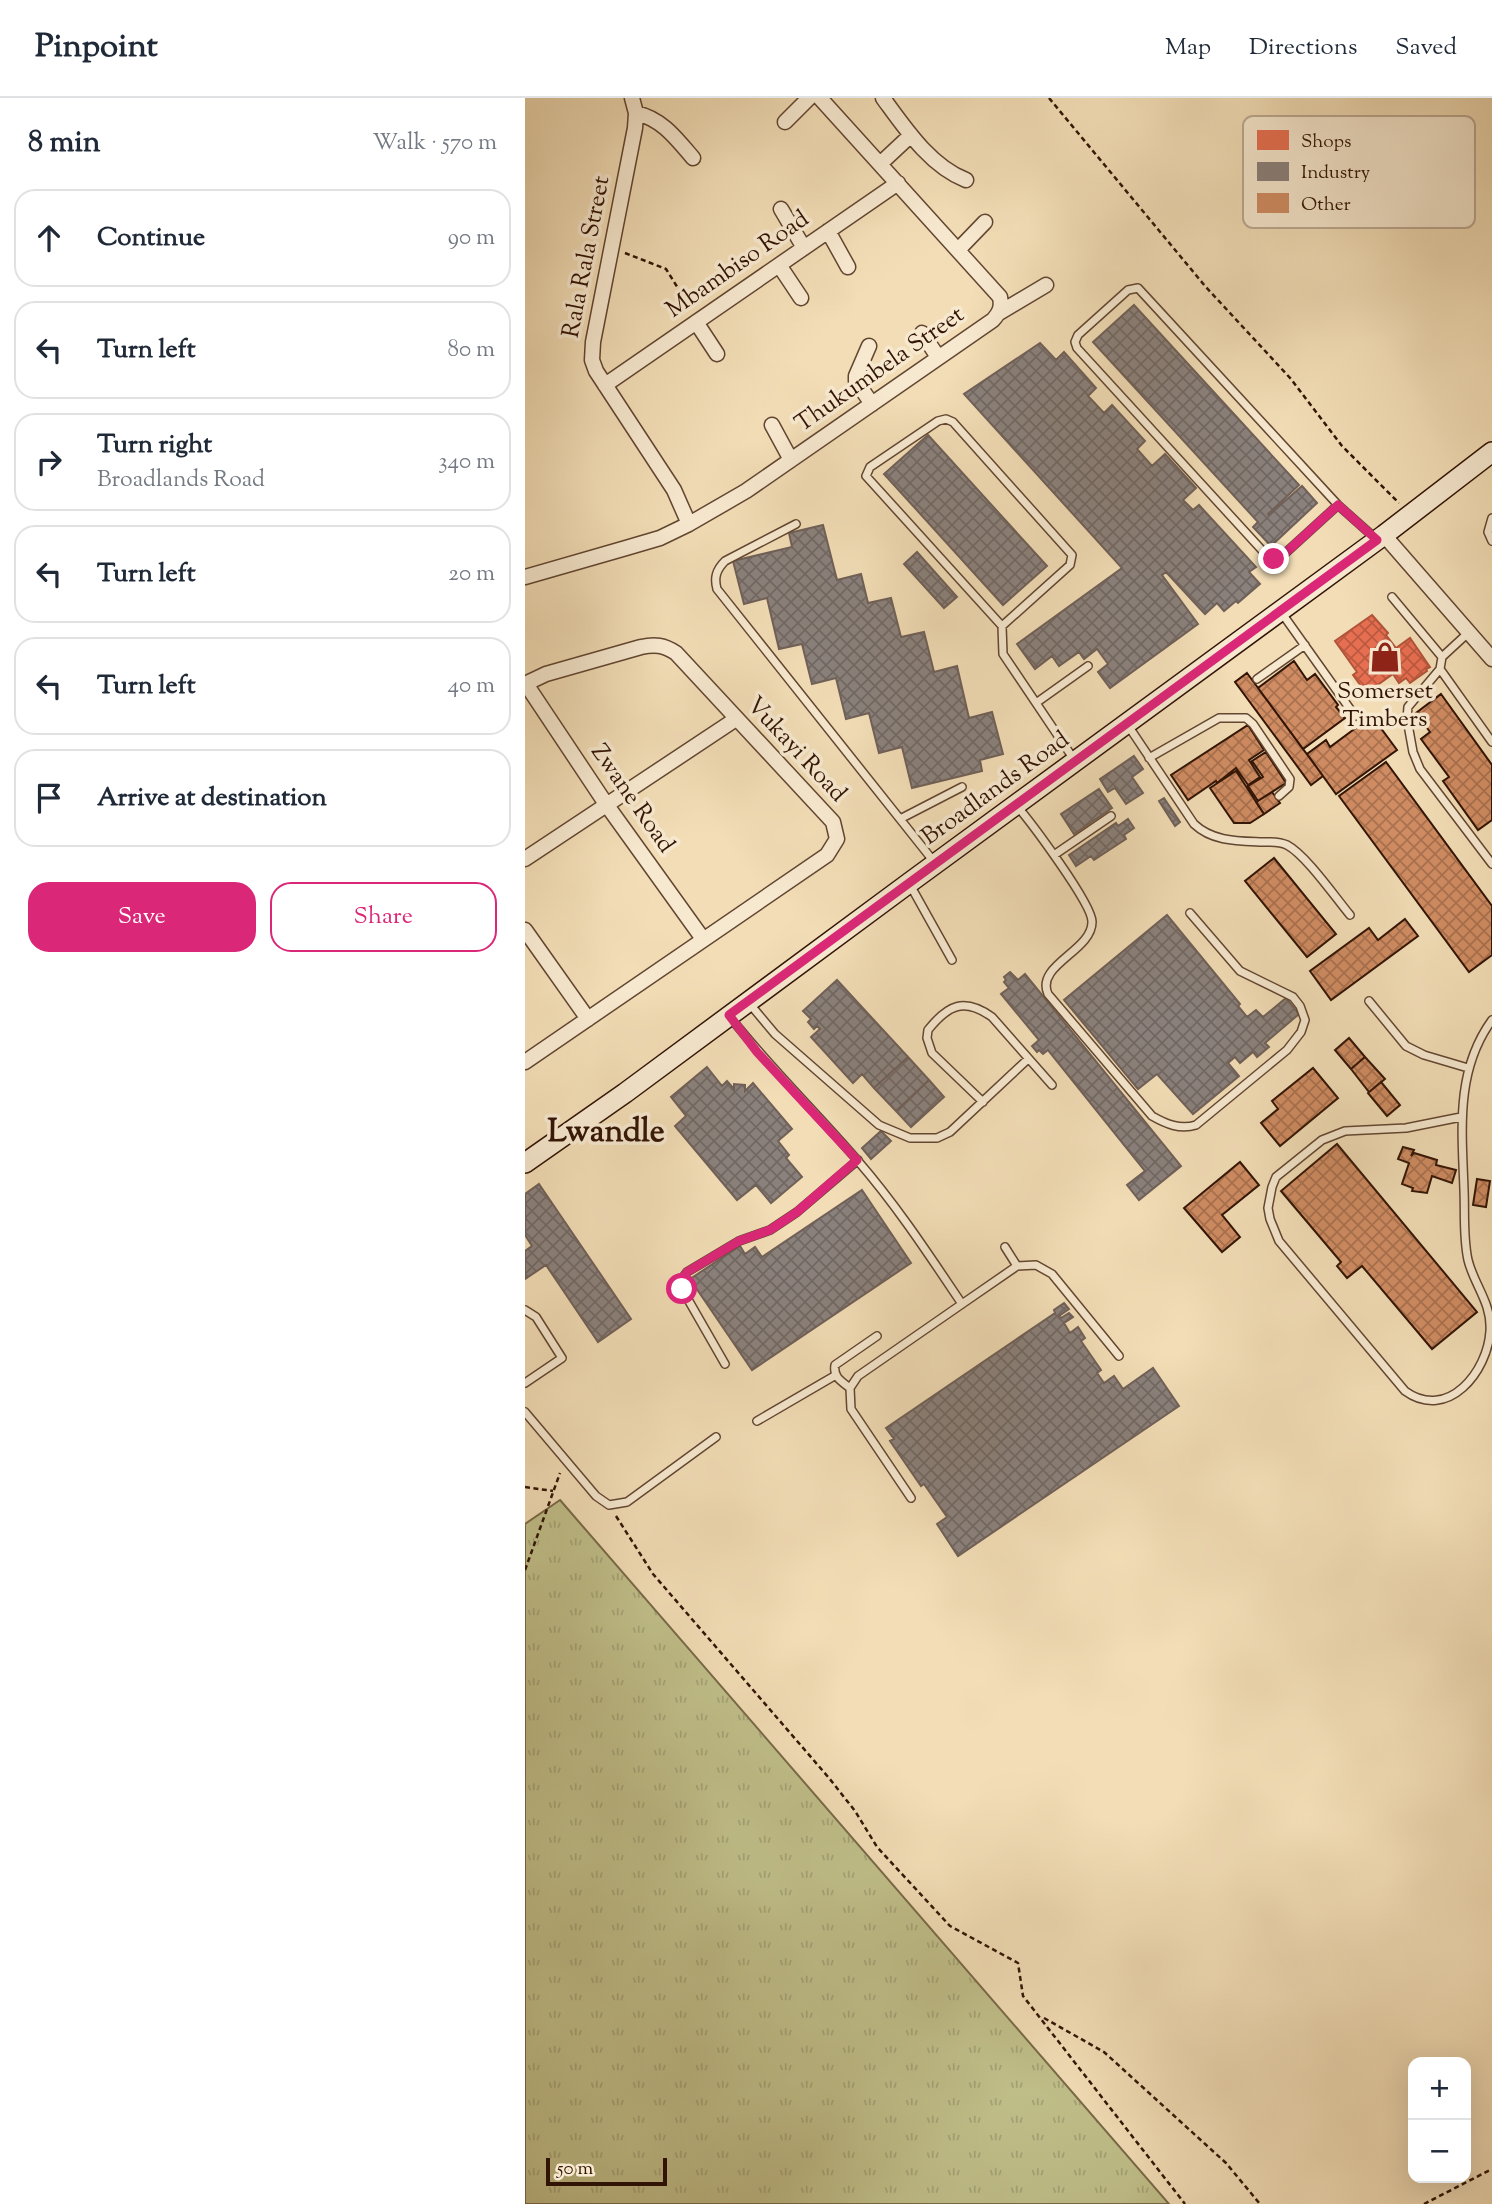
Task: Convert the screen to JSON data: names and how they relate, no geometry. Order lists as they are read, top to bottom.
{
  "streets": {
    "main road": ["Broadlands Road"],
    "street": [
      "Rala Rala Street",
      "Mbambiso Road",
      "Thukumbela Street",
      "Vukayi Road",
      "Zwane Road"
    ]
  },
  "crossings": [
    ["Rala Rala Street", "Mbambiso Road"],
    ["Rala Rala Street", "Thukumbela Street"],
    ["Mbambiso Road", "Thukumbela Street"],
    ["Vukayi Road", "Zwane Road"]
  ],
  "districts": ["Lwandle"],
  "places": {
    "shop": ["Somerset Timbers"]
  },
  "legend": ["Shops", "Industry", "Other"],
  "scale_bar": "50 m",
  "page": {
    "header": "Pinpoint",
    "nav": ["Map", "Directions", "Saved"],
    "heading": ["8 min", "Walk · 570 m"],
    "list": [
      ["Continue", "90 m"],
      ["Turn left", "80 m"],
      ["Turn right", "Broadlands Road", "340 m"],
      ["Turn left", "20 m"],
      ["Turn left", "40 m"],
      "Arrive at destination"
    ],
    "buttons": ["Save", "Share"],
    "map_buttons": ["+", "−"],
    "scale": "50 m"
  }
}
